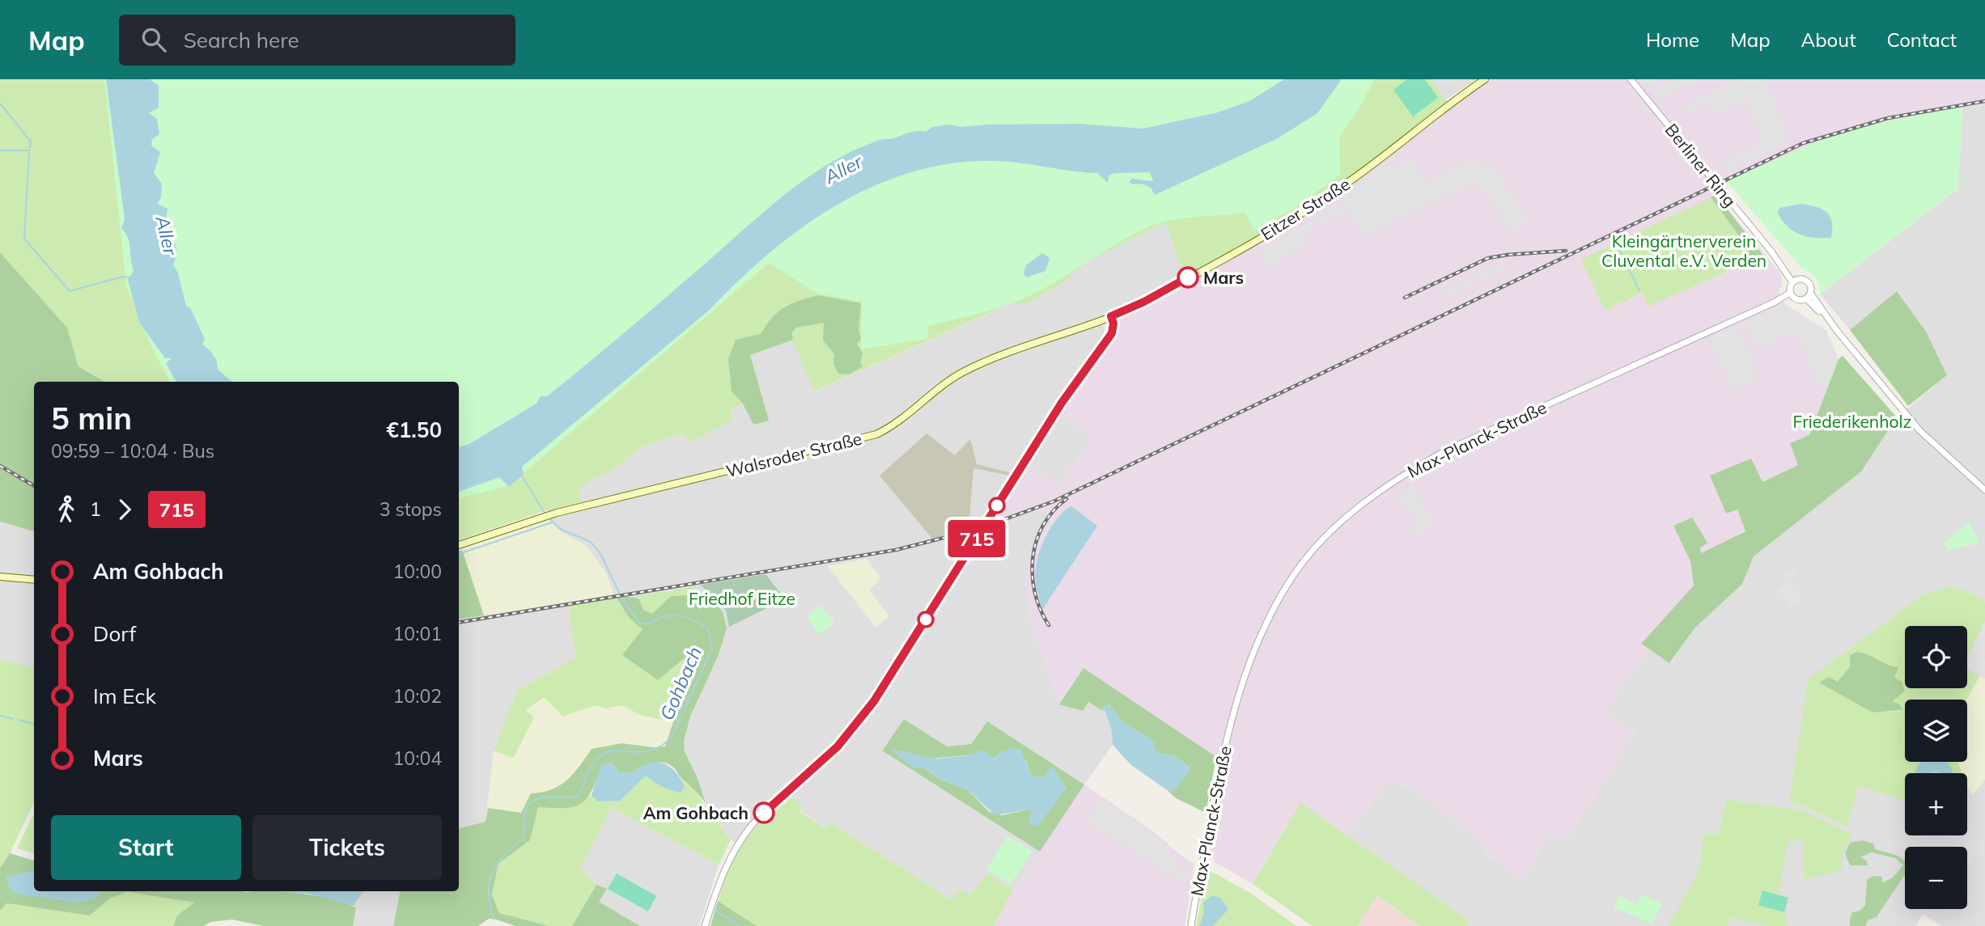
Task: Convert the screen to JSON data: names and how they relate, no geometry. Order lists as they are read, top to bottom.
{
  "streets": {
    "main road": ["Eitzer Straße", "Walsroder Straße"],
    "street": ["Berliner Ring", "Max-Planck-Straße"]
  },
  "crossings": [
    ["Eitzer Straße", "Walsroder Straße"]
  ],
  "water": ["Aller", "Gohbach"],
  "parks": ["Kleingärtnerverein Cluvental e.V. Verden", "Friederikenholz", "Friedhof Eitze"],
  "places": ["Mars", "Am Gohbach"],
  "lines": ["bus line 715"],
  "page": {
    "header": "Map",
    "search": "Search here",
    "nav": [
      "Home",
      "Map",
      "About",
      "Contact"
    ],
    "on_map": "715",
    "heading": ["5 min", "09:59 – 10:04 · Bus", "€1.50"],
    "legs": ["1", "715", "3 stops"],
    "list": [
      {
        "name": "Am Gohbach",
        "value": "10:00"
      },
      {
        "name": "Dorf",
        "value": "10:01"
      },
      {
        "name": "Im Eck",
        "value": "10:02"
      },
      {
        "name": "Mars",
        "value": "10:04"
      }
    ],
    "map_buttons": ["+", "−"],
    "buttons": ["Start", "Tickets"]
  }
}
